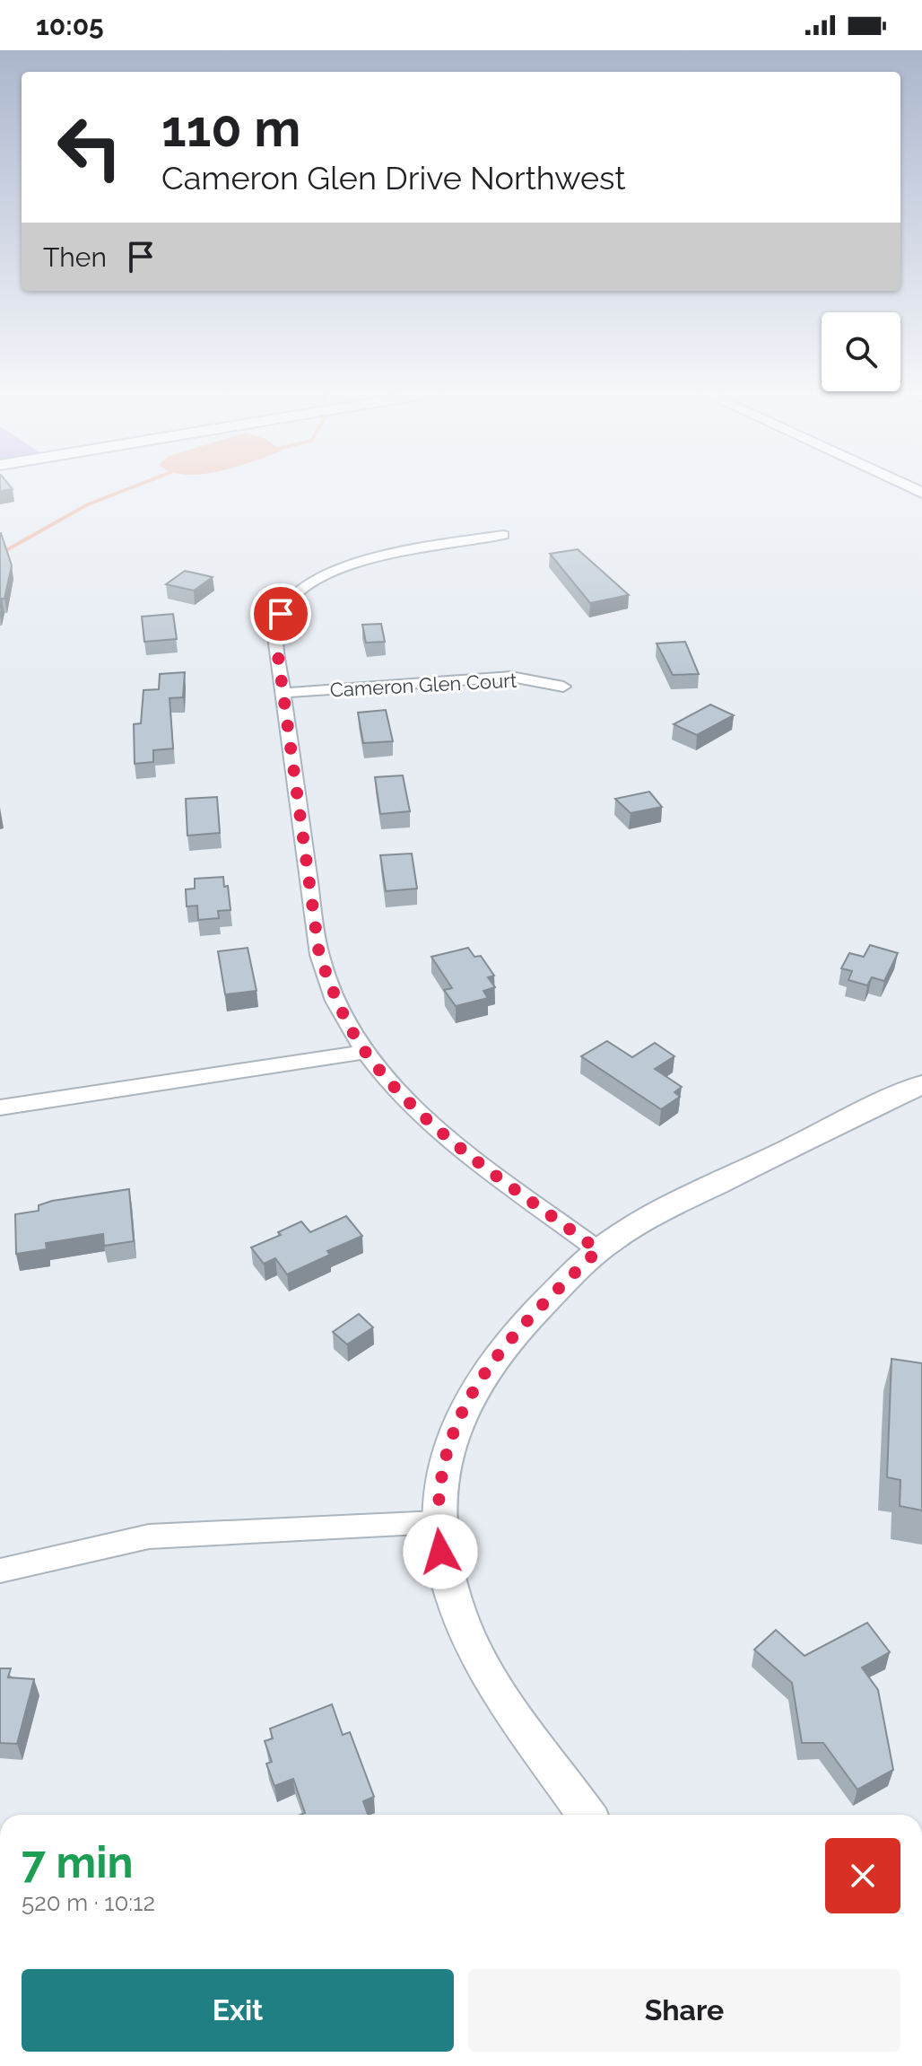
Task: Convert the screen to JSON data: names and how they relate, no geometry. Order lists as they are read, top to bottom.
{
  "streets": {
    "street": ["Cameron Glen Court"]
  },
  "page": {
    "status": "10:05",
    "turn": ["110 m", "Cameron Glen Drive Northwest"],
    "then": "Then",
    "heading": ["7 min", "520 m · 10:12"],
    "buttons": ["Exit", "Share"]
  }
}
